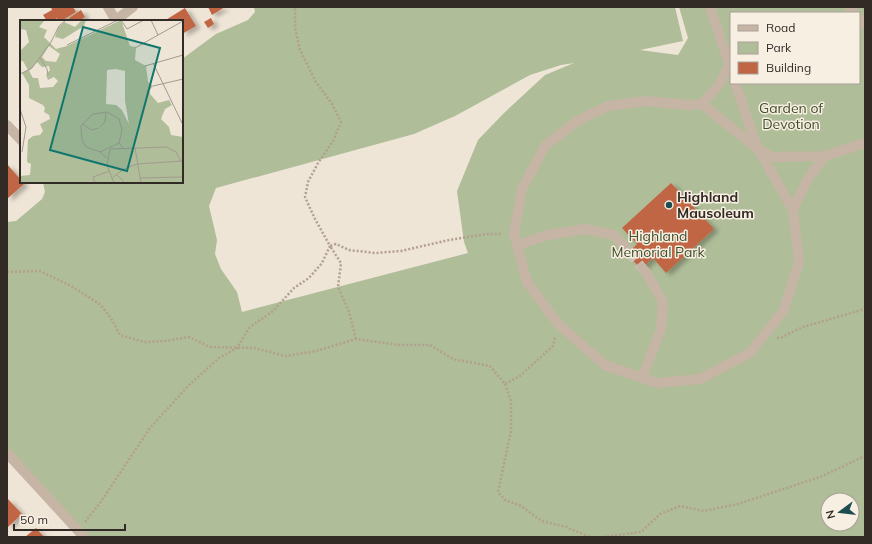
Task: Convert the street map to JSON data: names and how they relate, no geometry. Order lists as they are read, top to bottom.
{
  "parks": ["Garden of Devotion", "Highland Memorial Park"],
  "places": ["Highland Mausoleum"],
  "legend": ["Road", "Park", "Building"],
  "scale_bar": "50 m",
  "north": "left"
}
